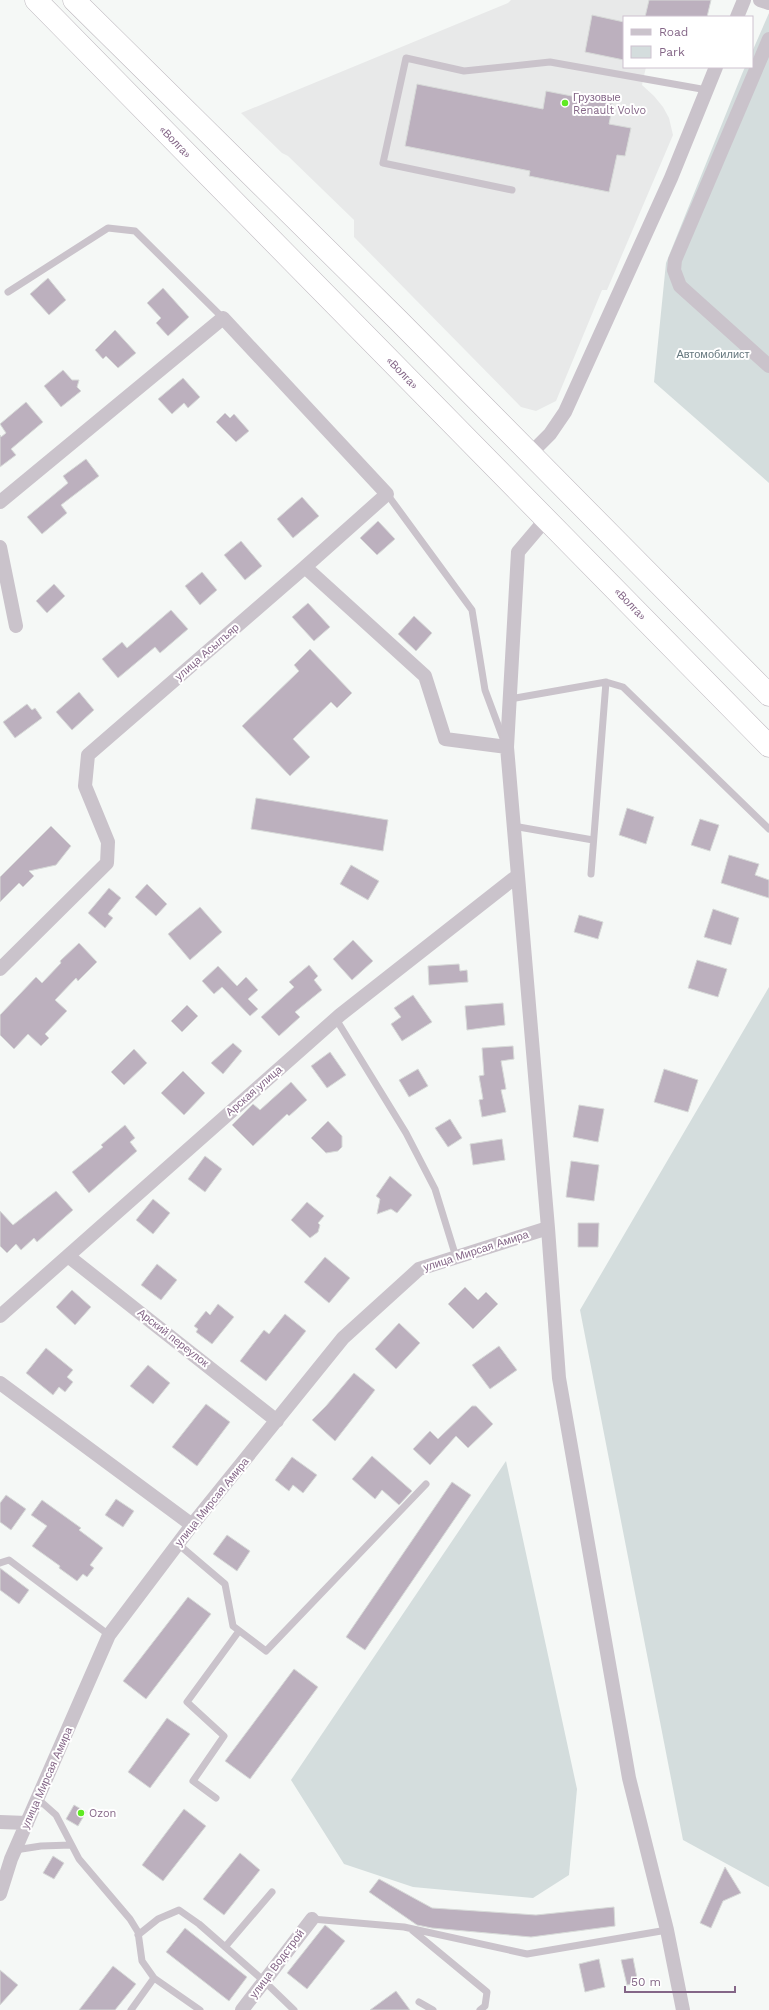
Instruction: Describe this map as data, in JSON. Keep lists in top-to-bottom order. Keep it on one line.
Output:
{"streets":{"highway":["«Волга»"],"street":["улица Асылъяр","Арская улица","улица Мирсая Амира","Арский переулок","улица Водстрой"]},"crossings":[["Арская улица","Арский переулок"],["улица Мирсая Амира","Арский переулок"]],"parks":["Автомобилист"],"places":["Грузовые Renault Volvo","Ozon"],"legend":["Road","Park"],"scale_bar":"50 m"}
